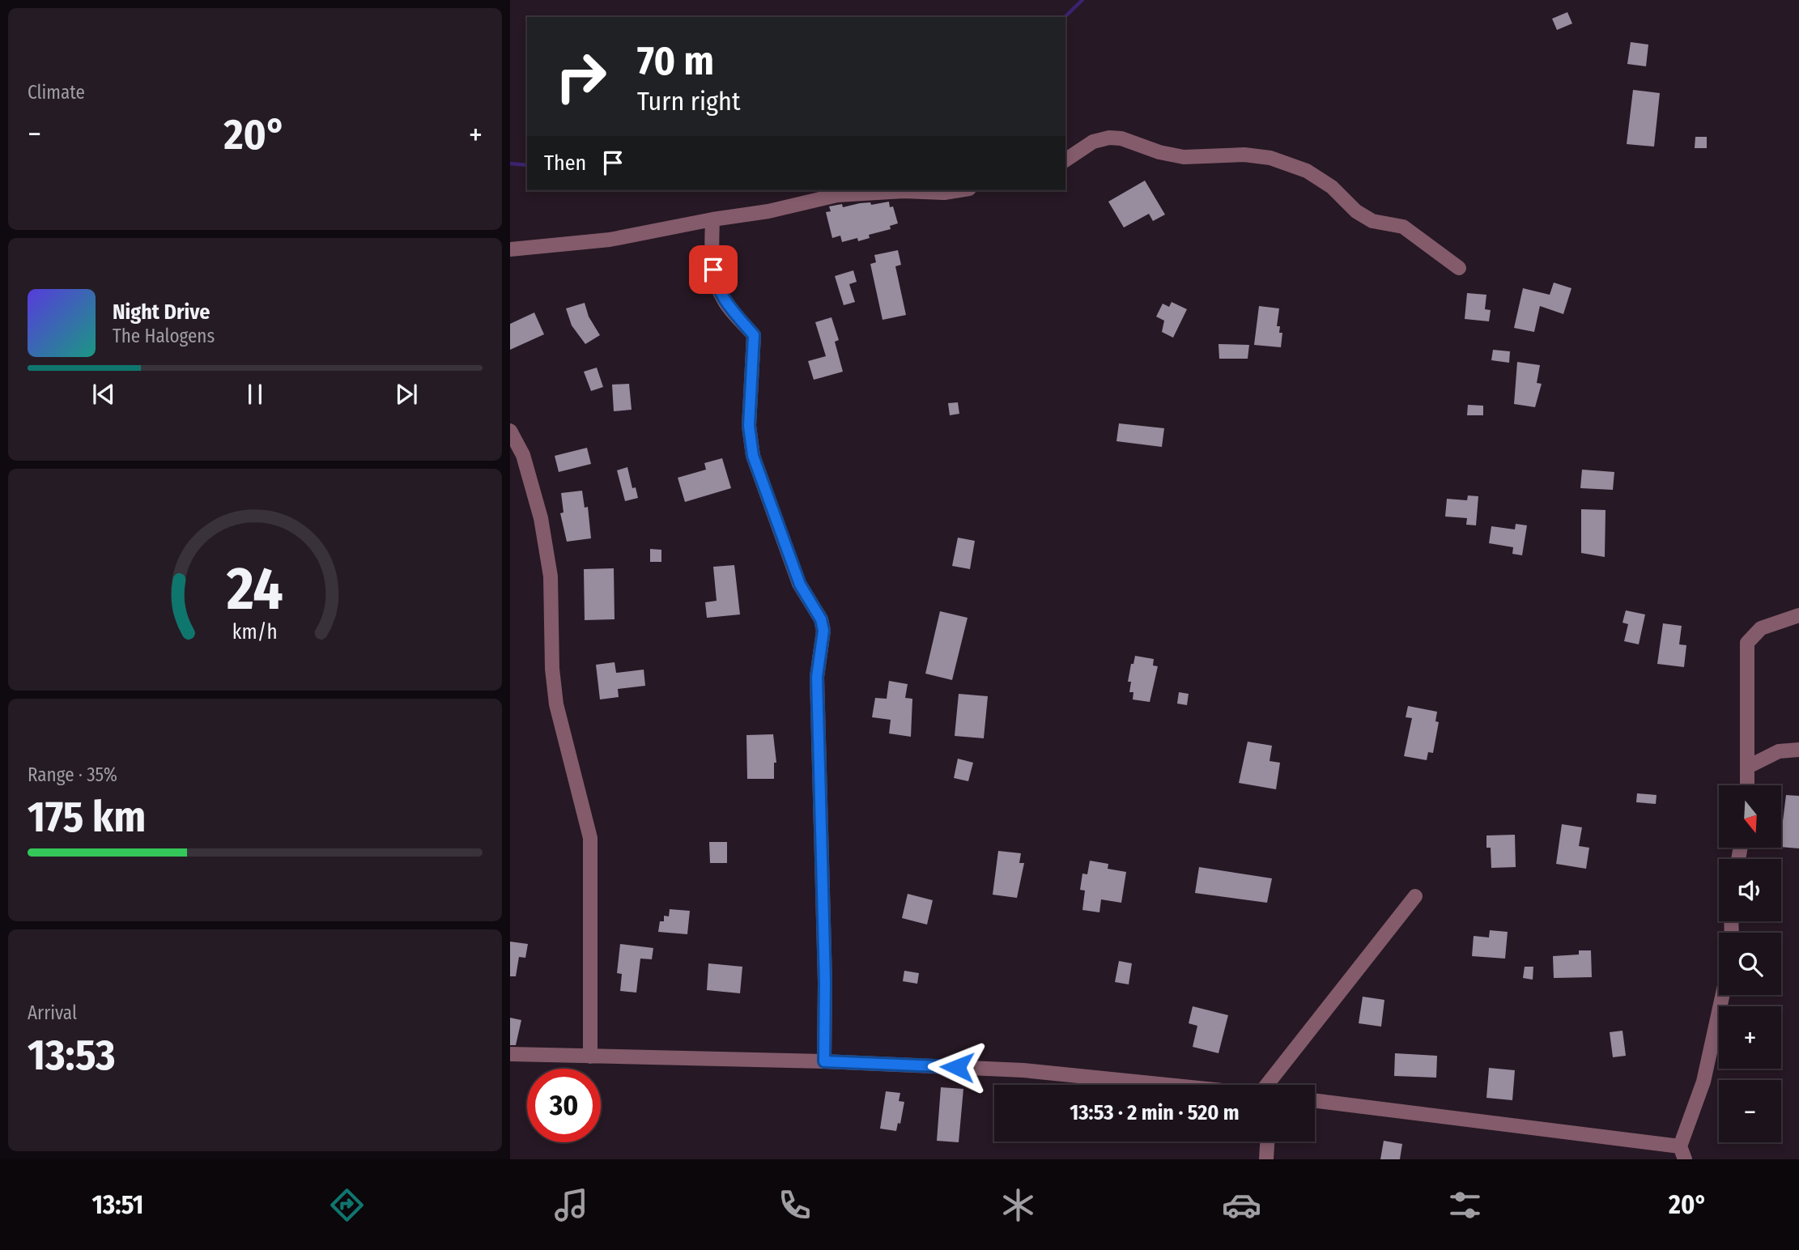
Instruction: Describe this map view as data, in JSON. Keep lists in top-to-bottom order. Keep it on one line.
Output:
{"north":"bottom","page":{"tile":["Climate",["Range · 35%","175 km"],["Arrival","13:53"]],"turn":["70 m","Turn right"],"heat":["−","20°","+"],"then":"Then","song":["Night Drive","The Halogens"],"map_buttons":["+","−"],"limit":"30","trip":"13:53 · 2 min · 520 m","tabs":["13:51","20°"],"gauge":["24","km/h"]}}
